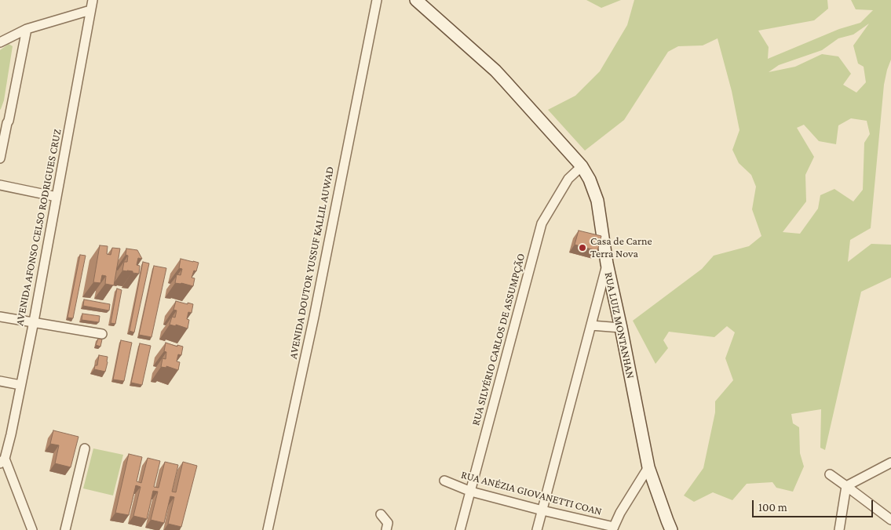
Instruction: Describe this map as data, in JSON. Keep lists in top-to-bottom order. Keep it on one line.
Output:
{"streets":{"street":["AVENIDA AFONSO CELSO RODRIGUES CRUZ","AVENIDA DOUTOR YUSSUF KALLIL AUWAD","RUA LUIZ MONTANHAN","RUA SILVÉRIO CARLOS DE ASSUMPÇÃO","RUA ANÉZIA GIOVANETTI COAN"]},"crossings":[["RUA LUIZ MONTANHAN","RUA SILVÉRIO CARLOS DE ASSUMPÇÃO"],["RUA SILVÉRIO CARLOS DE ASSUMPÇÃO","RUA ANÉZIA GIOVANETTI COAN"]],"places":["Casa de Carne Terra Nova"],"scale_bar":"100 m"}
